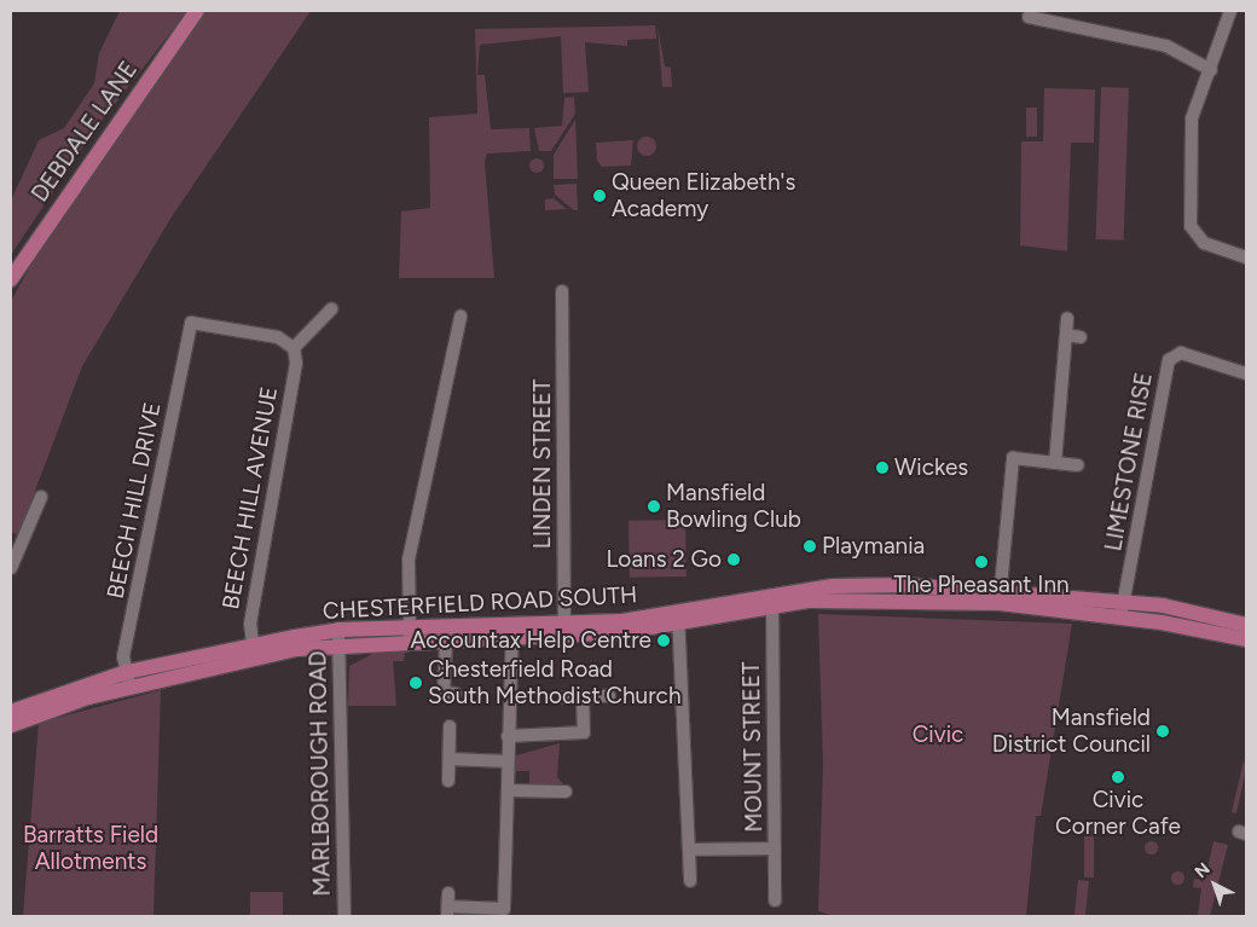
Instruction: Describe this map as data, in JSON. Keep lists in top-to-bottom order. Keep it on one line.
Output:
{"streets":{"main road":["DEBDALE LANE","CHESTERFIELD ROAD SOUTH"],"street":["LIMESTONE RISE","LINDEN STREET","BEECH HILL AVENUE","BEECH HILL DRIVE","MOUNT STREET","MARLBOROUGH ROAD"]},"crossings":[["LIMESTONE RISE","CHESTERFIELD ROAD SOUTH"],["LINDEN STREET","CHESTERFIELD ROAD SOUTH"],["BEECH HILL AVENUE","BEECH HILL DRIVE"],["BEECH HILL AVENUE","CHESTERFIELD ROAD SOUTH"],["BEECH HILL DRIVE","CHESTERFIELD ROAD SOUTH"],["CHESTERFIELD ROAD SOUTH","MOUNT STREET"],["CHESTERFIELD ROAD SOUTH","MARLBOROUGH ROAD"]],"parks":["Civic","Barratts Field Allotments"],"places":["Queen Elizabeth's Academy","Wickes","Mansfield Bowling Club","Playmania","Loans 2 Go","The Pheasant Inn","Accountax Help Centre","Chesterfield Road South Methodist Church","Mansfield District Council","Civic Corner Cafe"],"north":"top left"}
